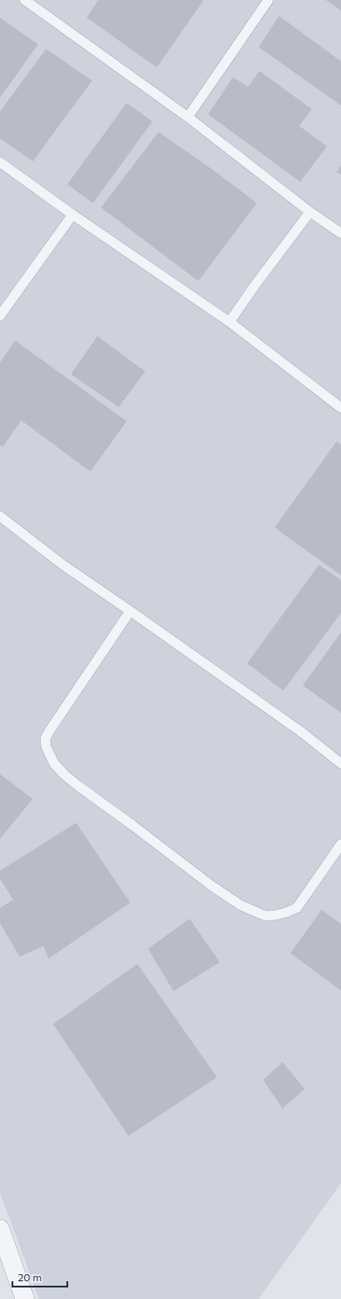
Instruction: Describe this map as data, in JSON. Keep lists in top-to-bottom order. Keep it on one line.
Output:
{"scale_bar":"20 m"}
